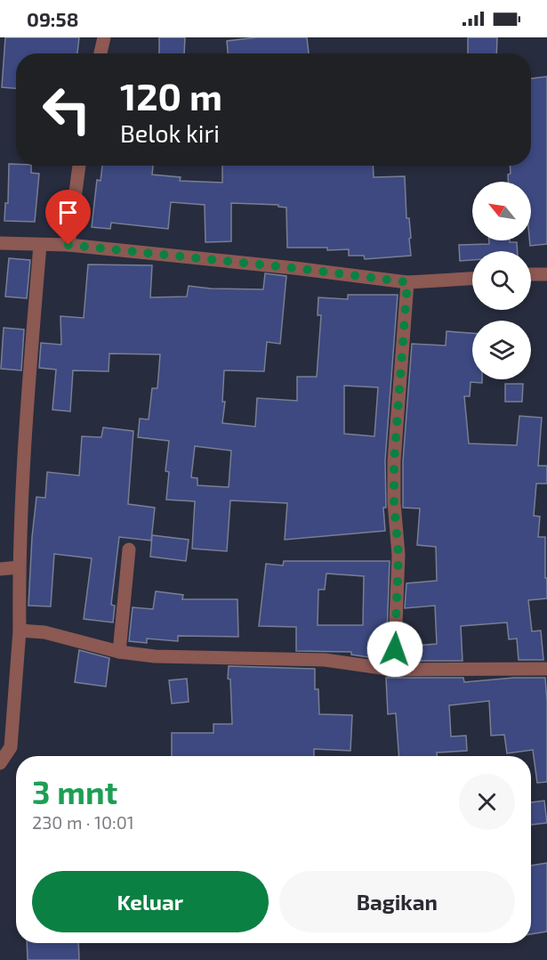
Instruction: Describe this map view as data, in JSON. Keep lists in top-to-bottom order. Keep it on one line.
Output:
{"north":"top left","page":{"status":"09:58","turn":["120 m","Belok kiri"],"heading":["3 mnt","230 m · 10:01"],"buttons":["Keluar","Bagikan"]}}
